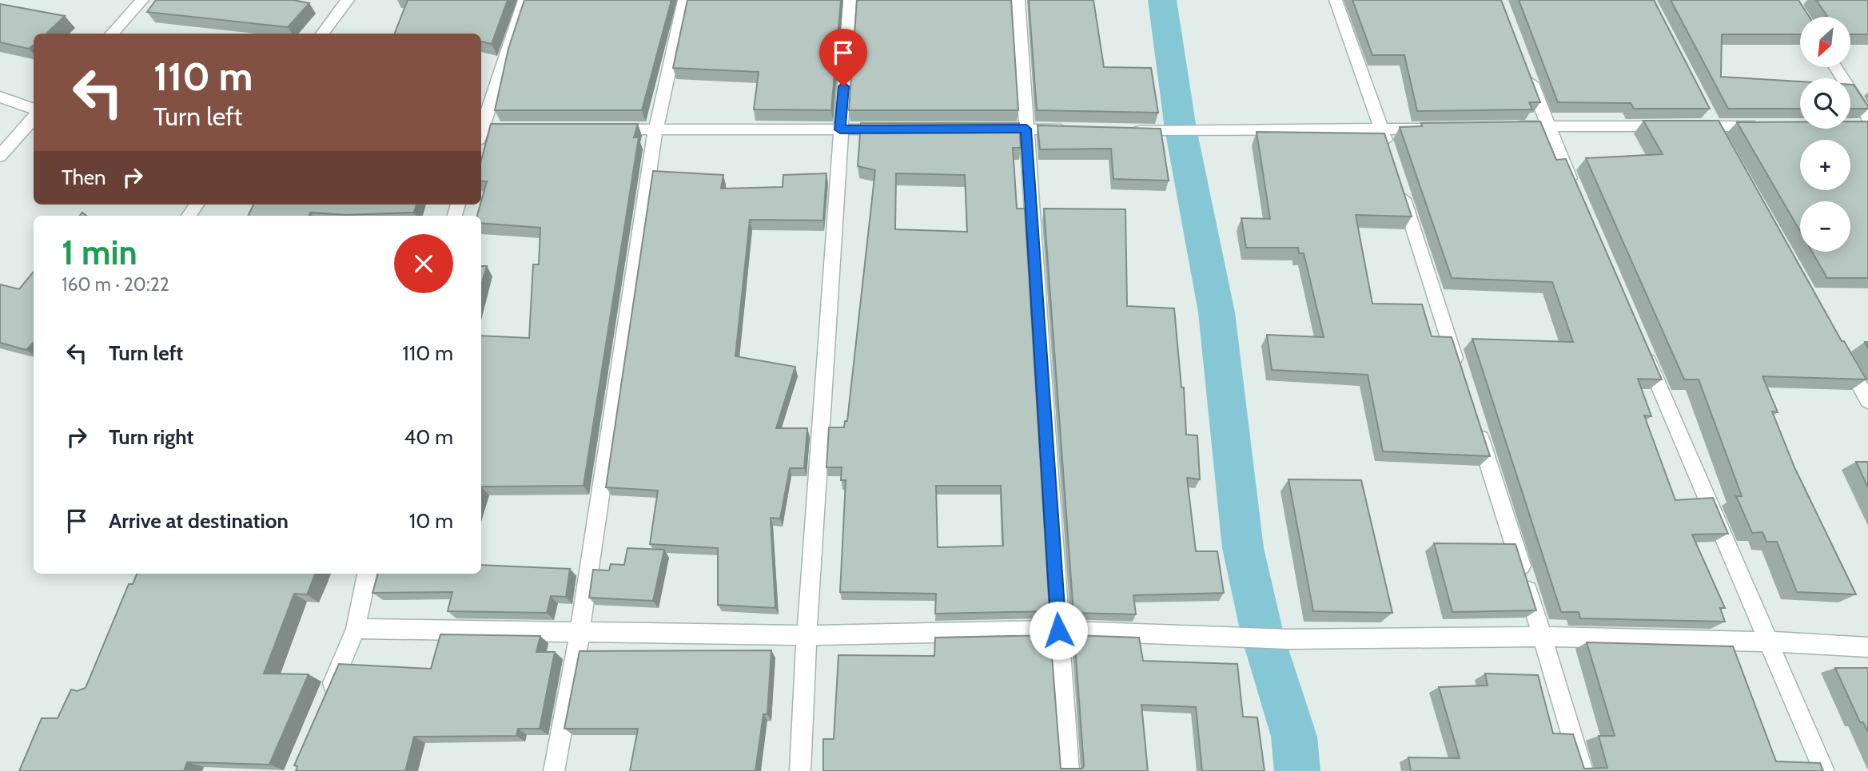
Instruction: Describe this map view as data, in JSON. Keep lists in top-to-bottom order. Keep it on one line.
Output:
{"north":"bottom left","page":{"map_buttons":["+","−"],"turn":["110 m","Turn left"],"then":"Then","heading":["1 min","160 m · 20:22"],"list":[{"name":"Turn left","value":"110 m"},{"name":"Turn right","value":"40 m"},{"name":"Arrive at destination","value":"10 m"}]}}
